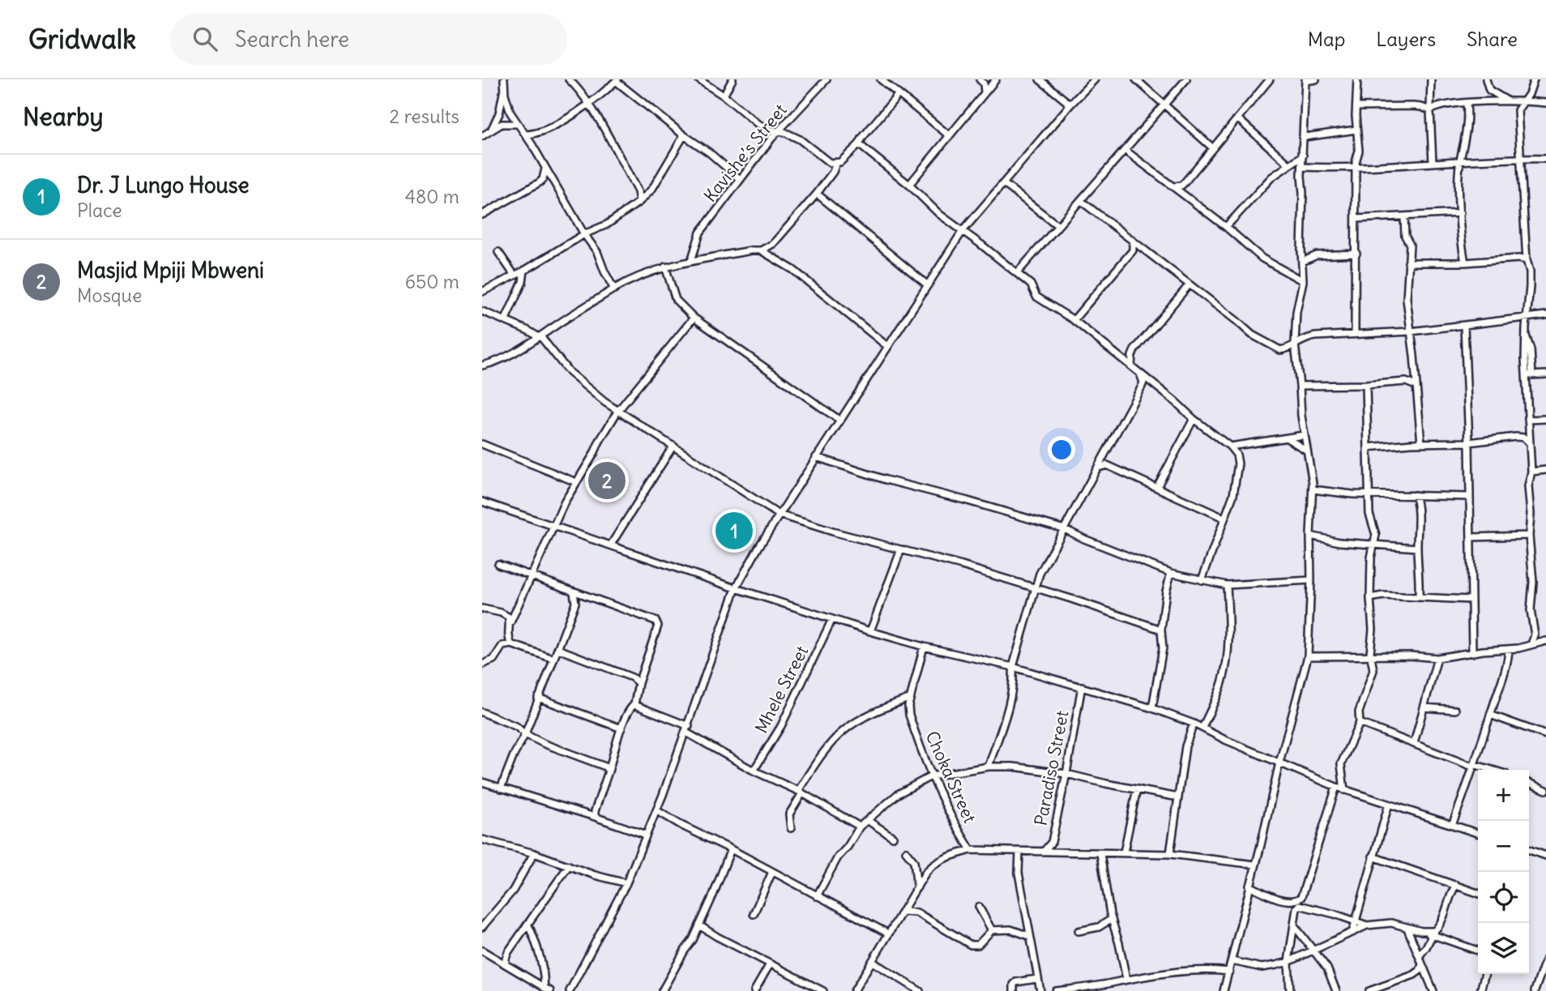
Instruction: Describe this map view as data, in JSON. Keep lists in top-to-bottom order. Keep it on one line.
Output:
{"streets":{"street":["Kavishe’s Street","Mhele Street","Paradiso Street","Choka Street"]},"page":{"header":"Gridwalk","search":"Search here","nav":["Map","Layers","Share"],"heading":["Nearby","2 results"],"list":[{"mark":"1","name":"Dr. J Lungo House","note":"Place","value":"480 m"},{"mark":"2","name":"Masjid Mpiji Mbweni","note":"Mosque","value":"650 m"}],"pins":["2","1"],"map_buttons":["+","−"]}}
